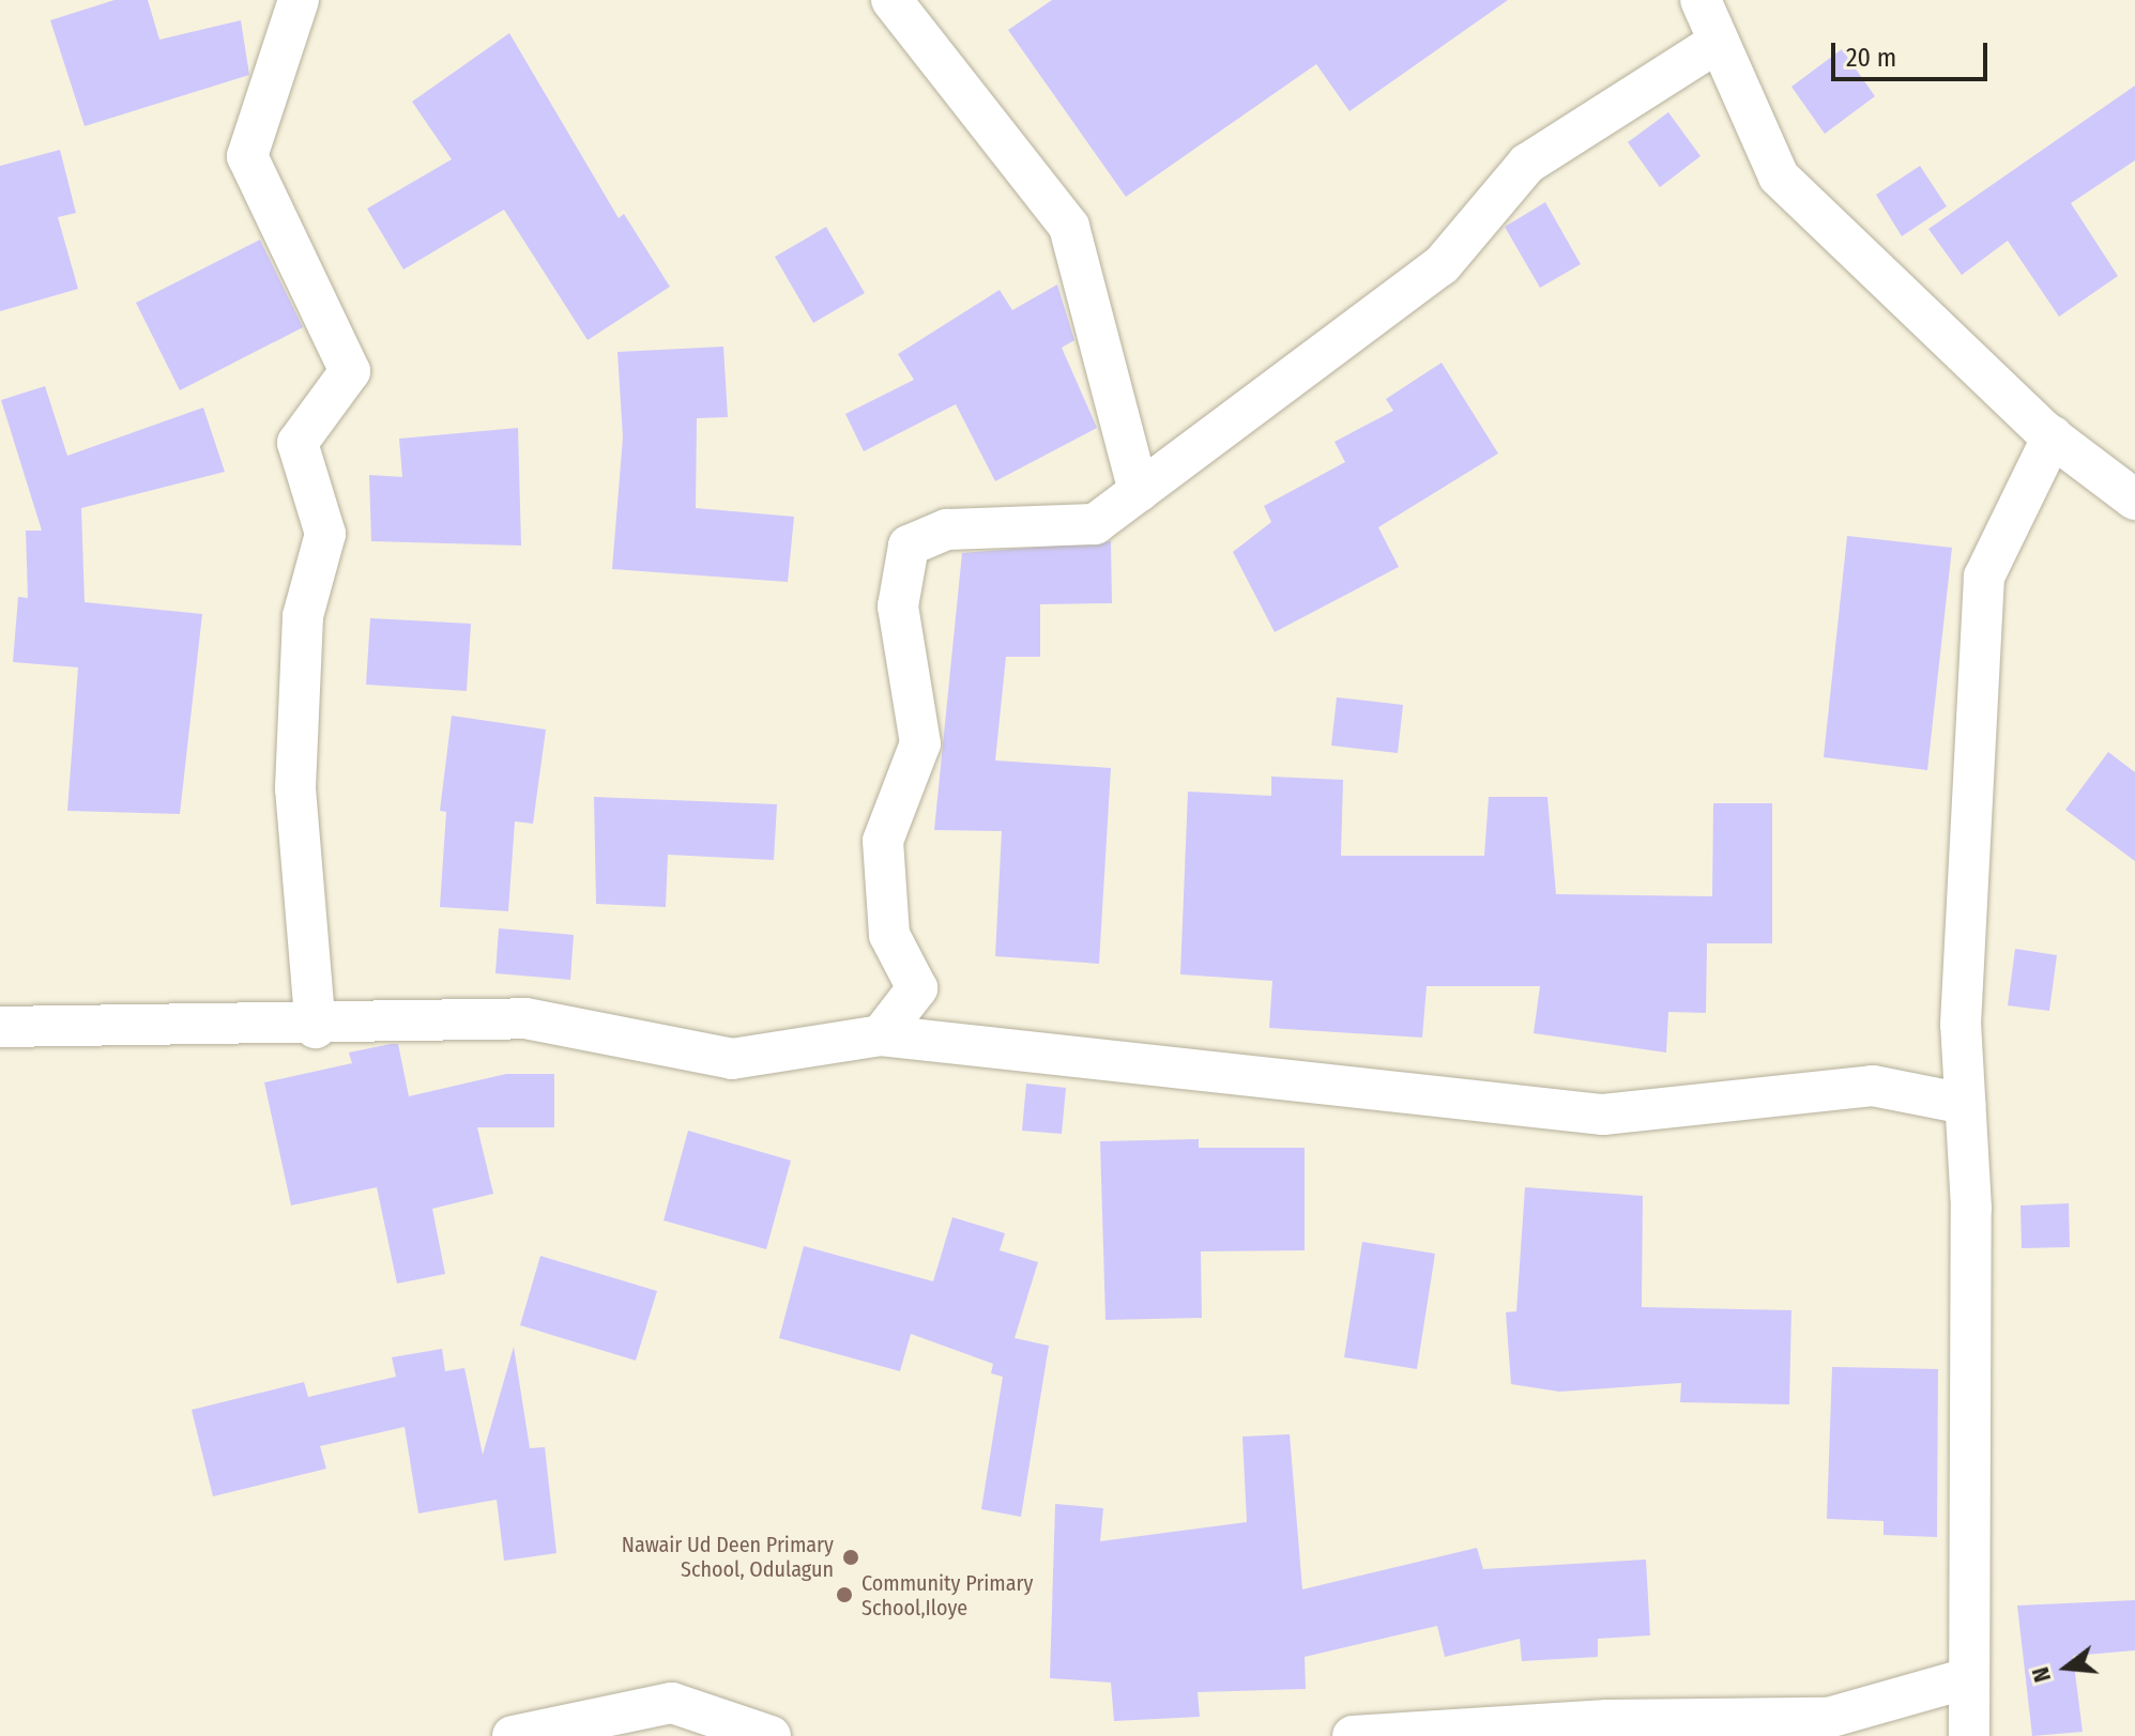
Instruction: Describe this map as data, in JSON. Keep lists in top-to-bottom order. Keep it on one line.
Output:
{"places":["Nawair Ud Deen Primary School, Odulagun","Community Primary School,Iloye"],"scale_bar":"20 m","north":"left"}
